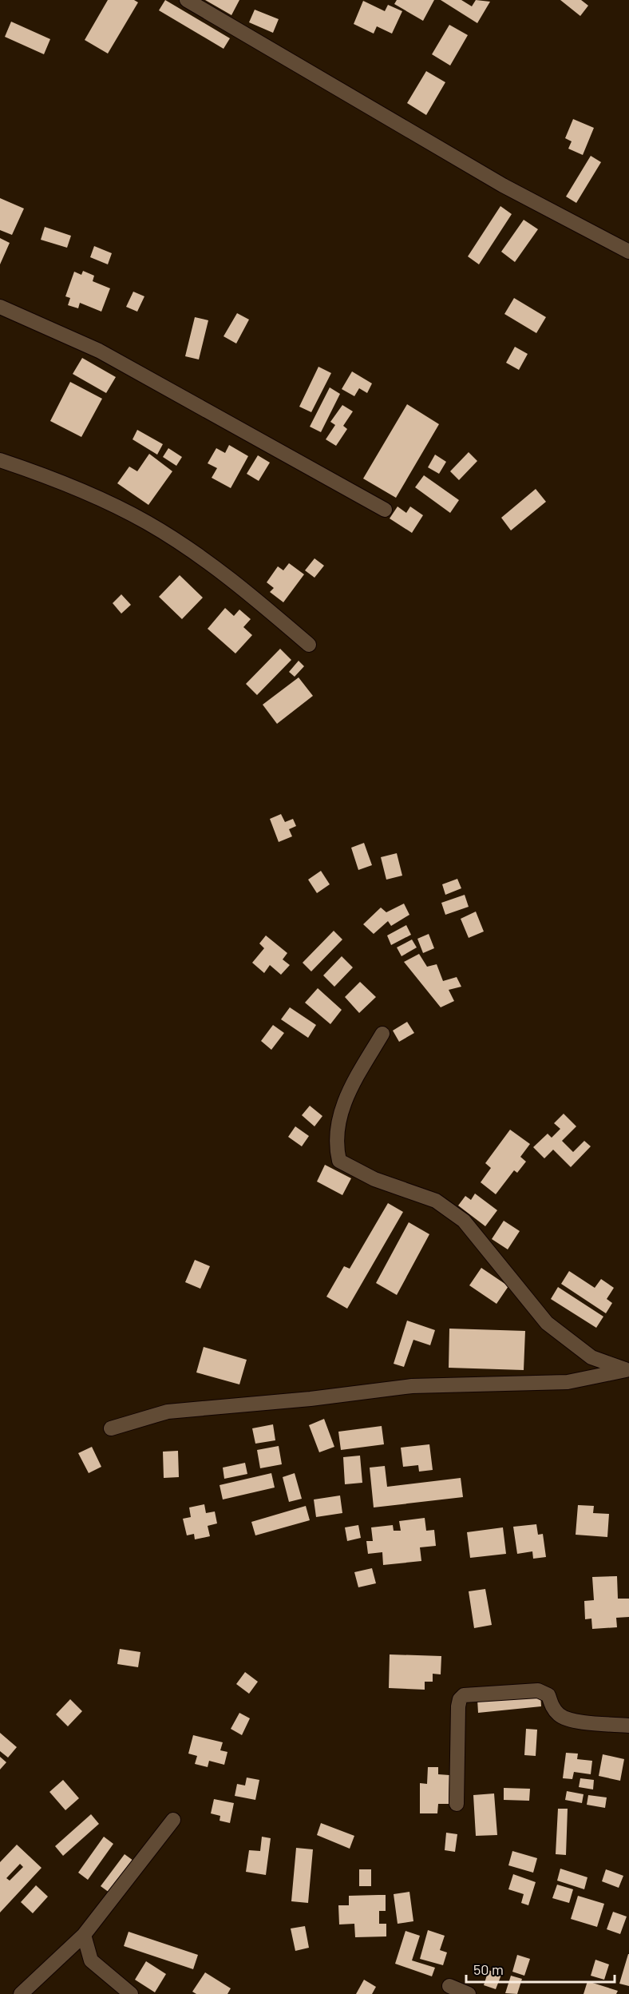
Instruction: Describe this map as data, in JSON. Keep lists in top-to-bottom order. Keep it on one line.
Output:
{"scale_bar":"50 m"}
